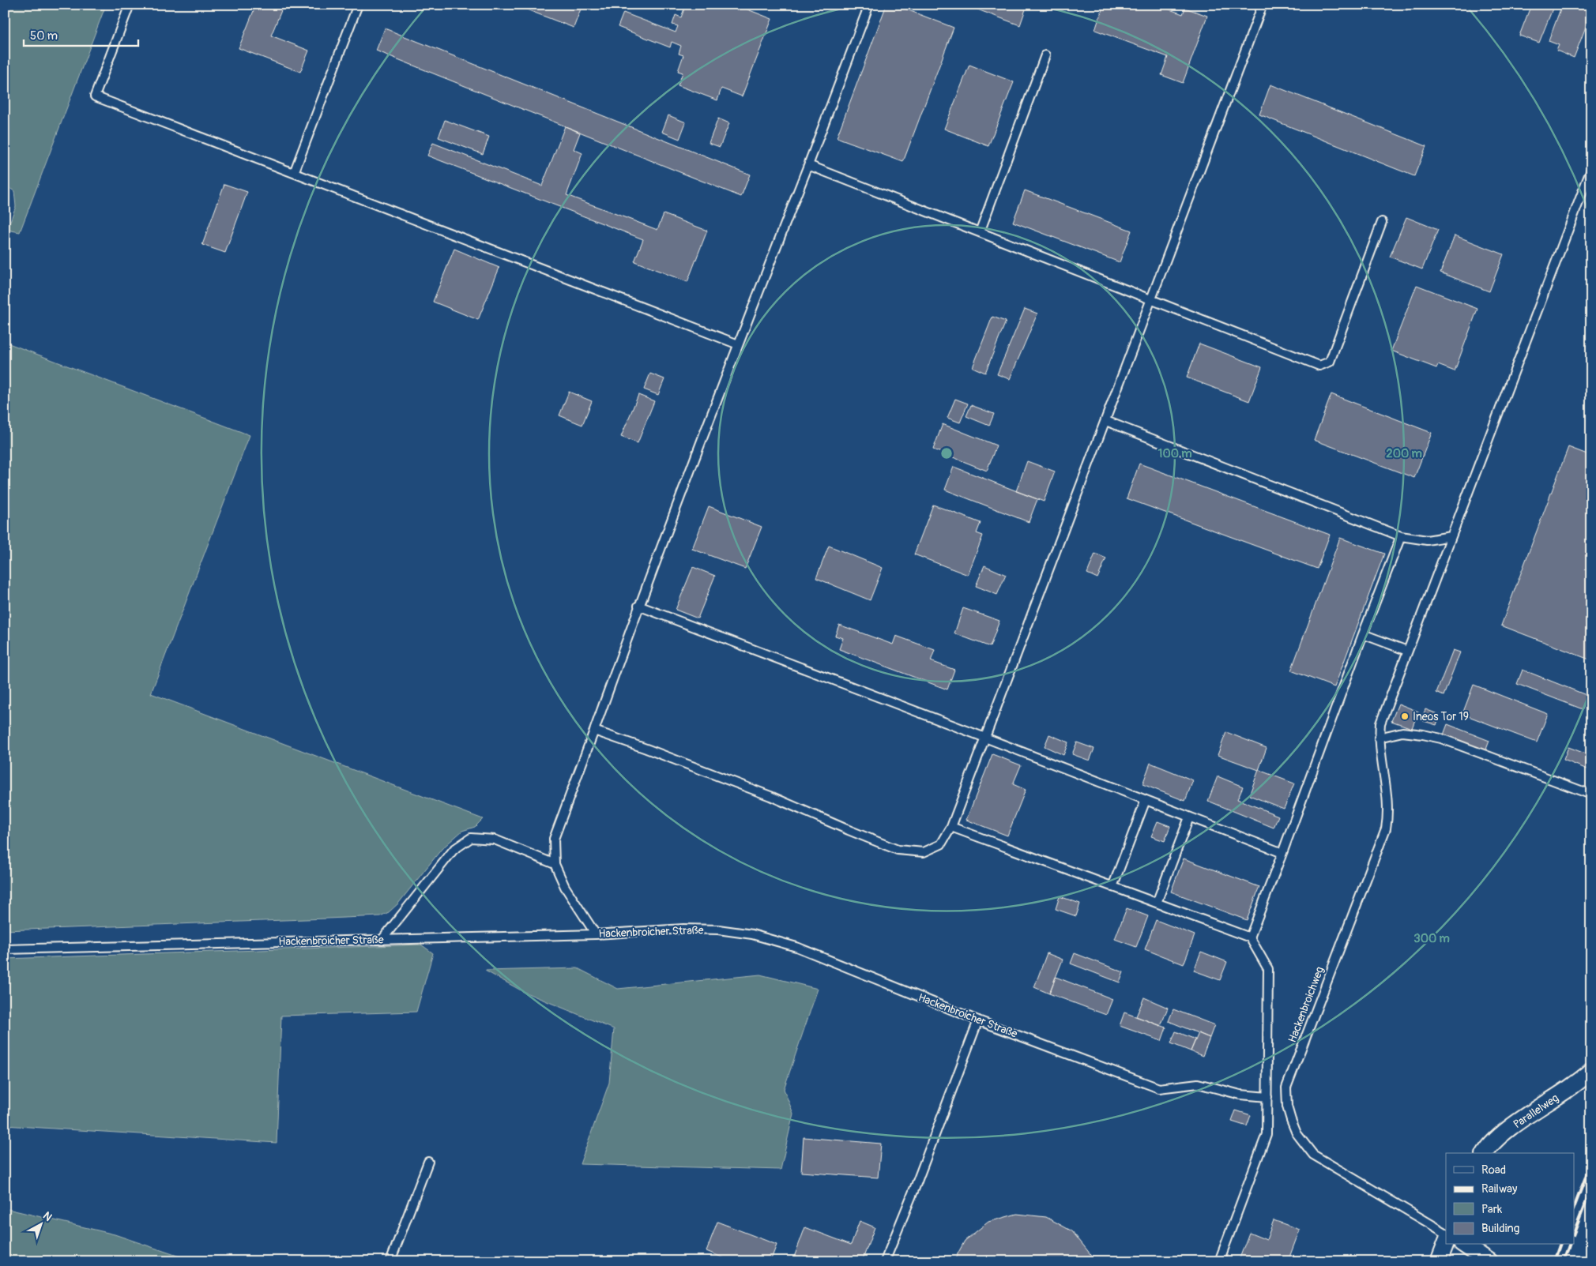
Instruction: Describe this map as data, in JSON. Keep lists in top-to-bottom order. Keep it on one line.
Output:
{"streets":{"street":["Parallelweg"],"lane":["Hackenbroicher Straße","Hackenbroichweg"]},"places":["Ineos Tor 19"],"legend":["Road","Railway","Park","Building"],"scale_bar":"50 m","north":"top right","rings":["100 m","200 m","300 m"]}
